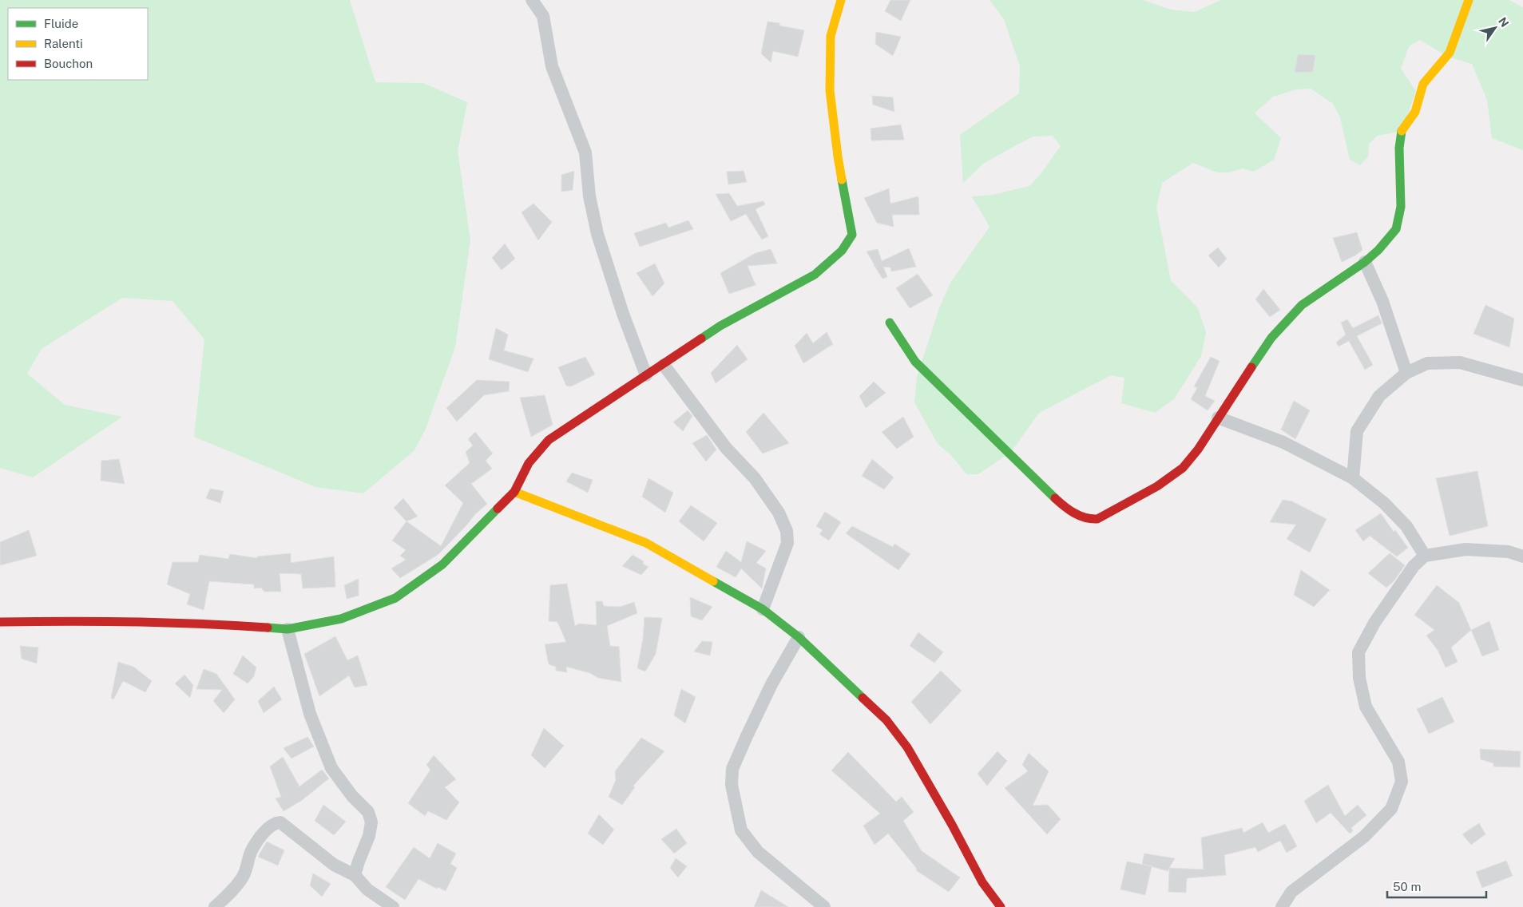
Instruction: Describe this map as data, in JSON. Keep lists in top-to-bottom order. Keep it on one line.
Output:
{"legend":["Fluide","Ralenti","Bouchon"],"scale_bar":"50 m","north":"top right"}
